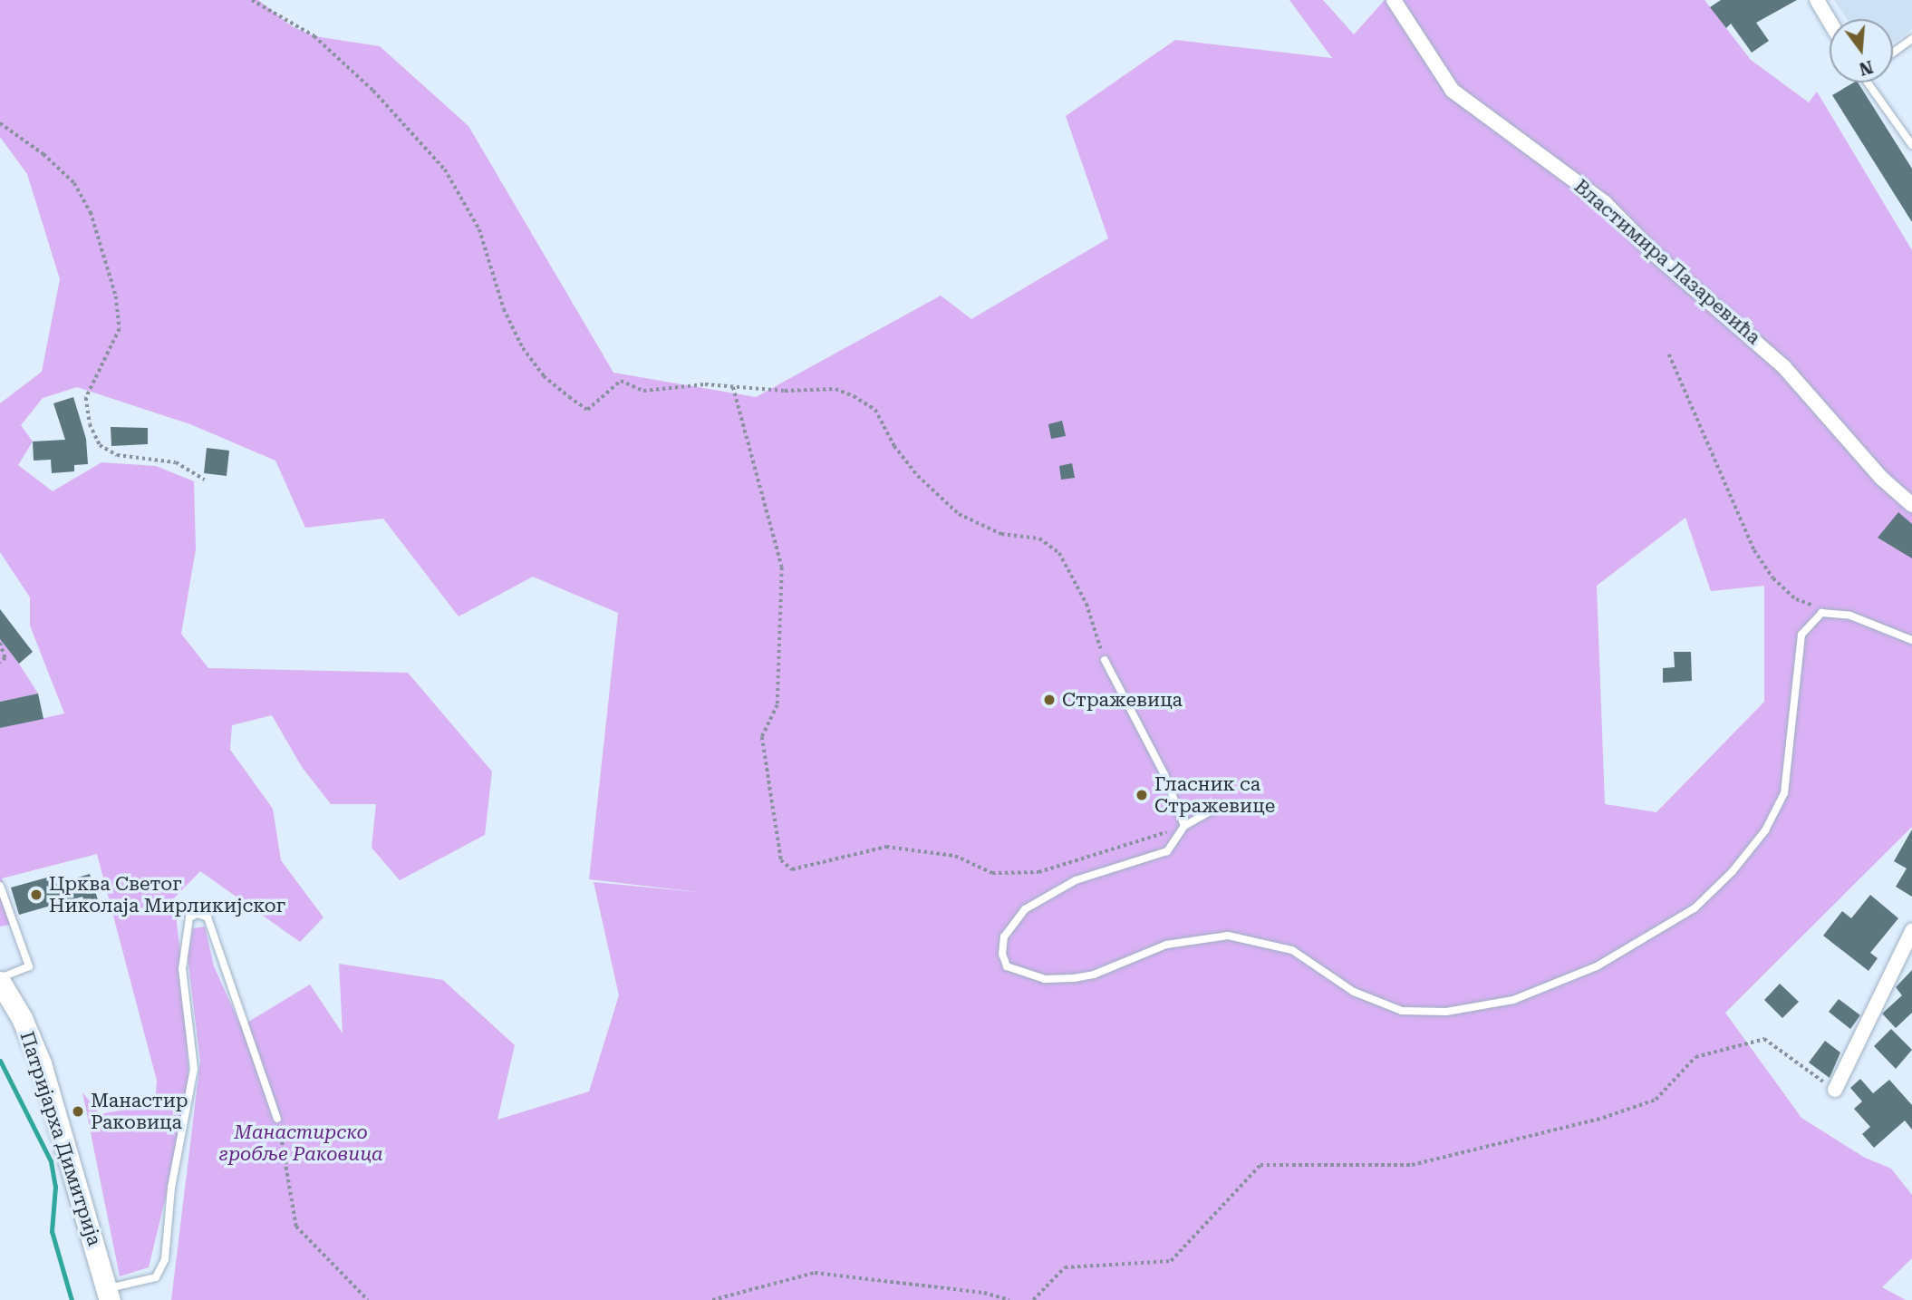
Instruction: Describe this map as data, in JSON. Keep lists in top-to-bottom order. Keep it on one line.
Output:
{"streets":{"main road":["Патријарха Димитрија"],"street":["Властимира Лазаревића"]},"parks":["Манастирско гробље Раковица"],"places":["Стражевица","Гласник са Стражевице","Црква Светог Николаја Мирликијског","Манастир Раковица"],"north":"bottom"}
